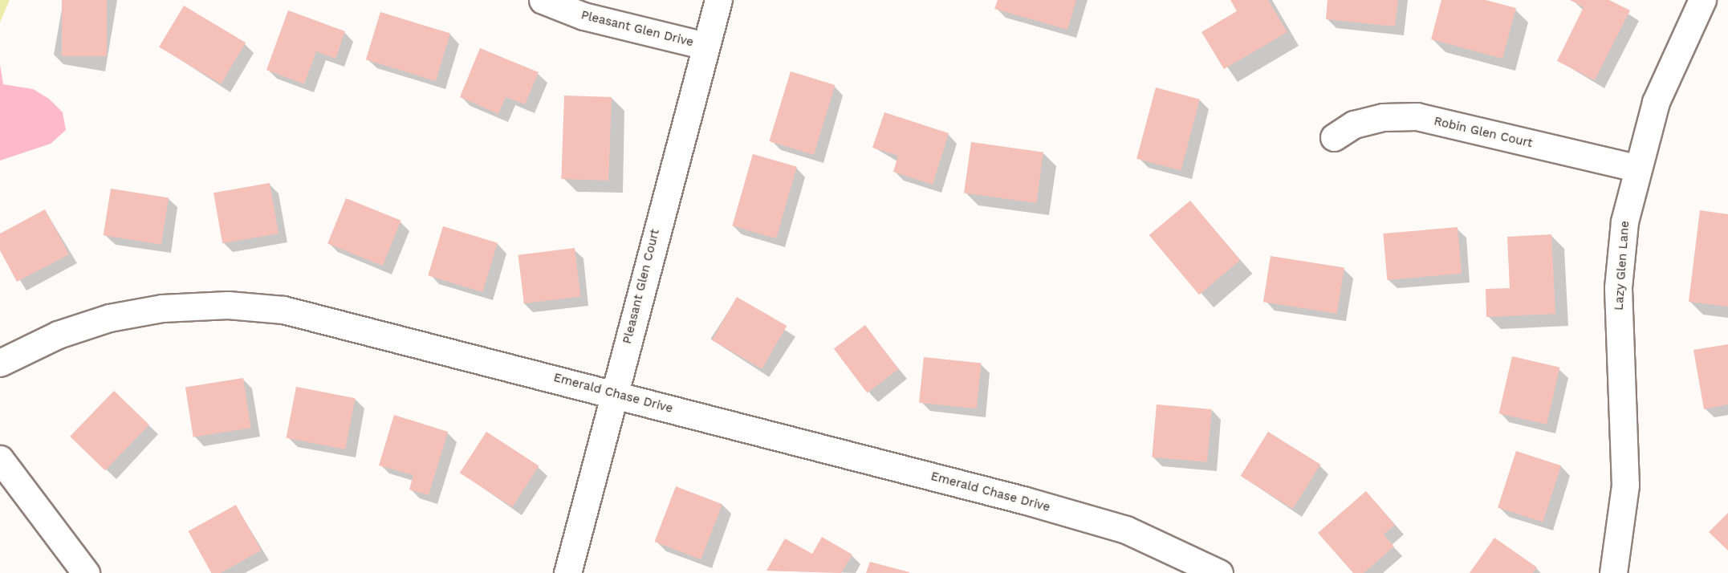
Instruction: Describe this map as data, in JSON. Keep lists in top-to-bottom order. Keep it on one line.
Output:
{"streets":{"street":["Pleasant Glen Drive","Robin Glen Court","Lazy Glen Lane","Pleasant Glen Court","Emerald Chase Drive"]},"crossings":[["Pleasant Glen Drive","Pleasant Glen Court"],["Robin Glen Court","Lazy Glen Lane"],["Pleasant Glen Court","Emerald Chase Drive"]]}
